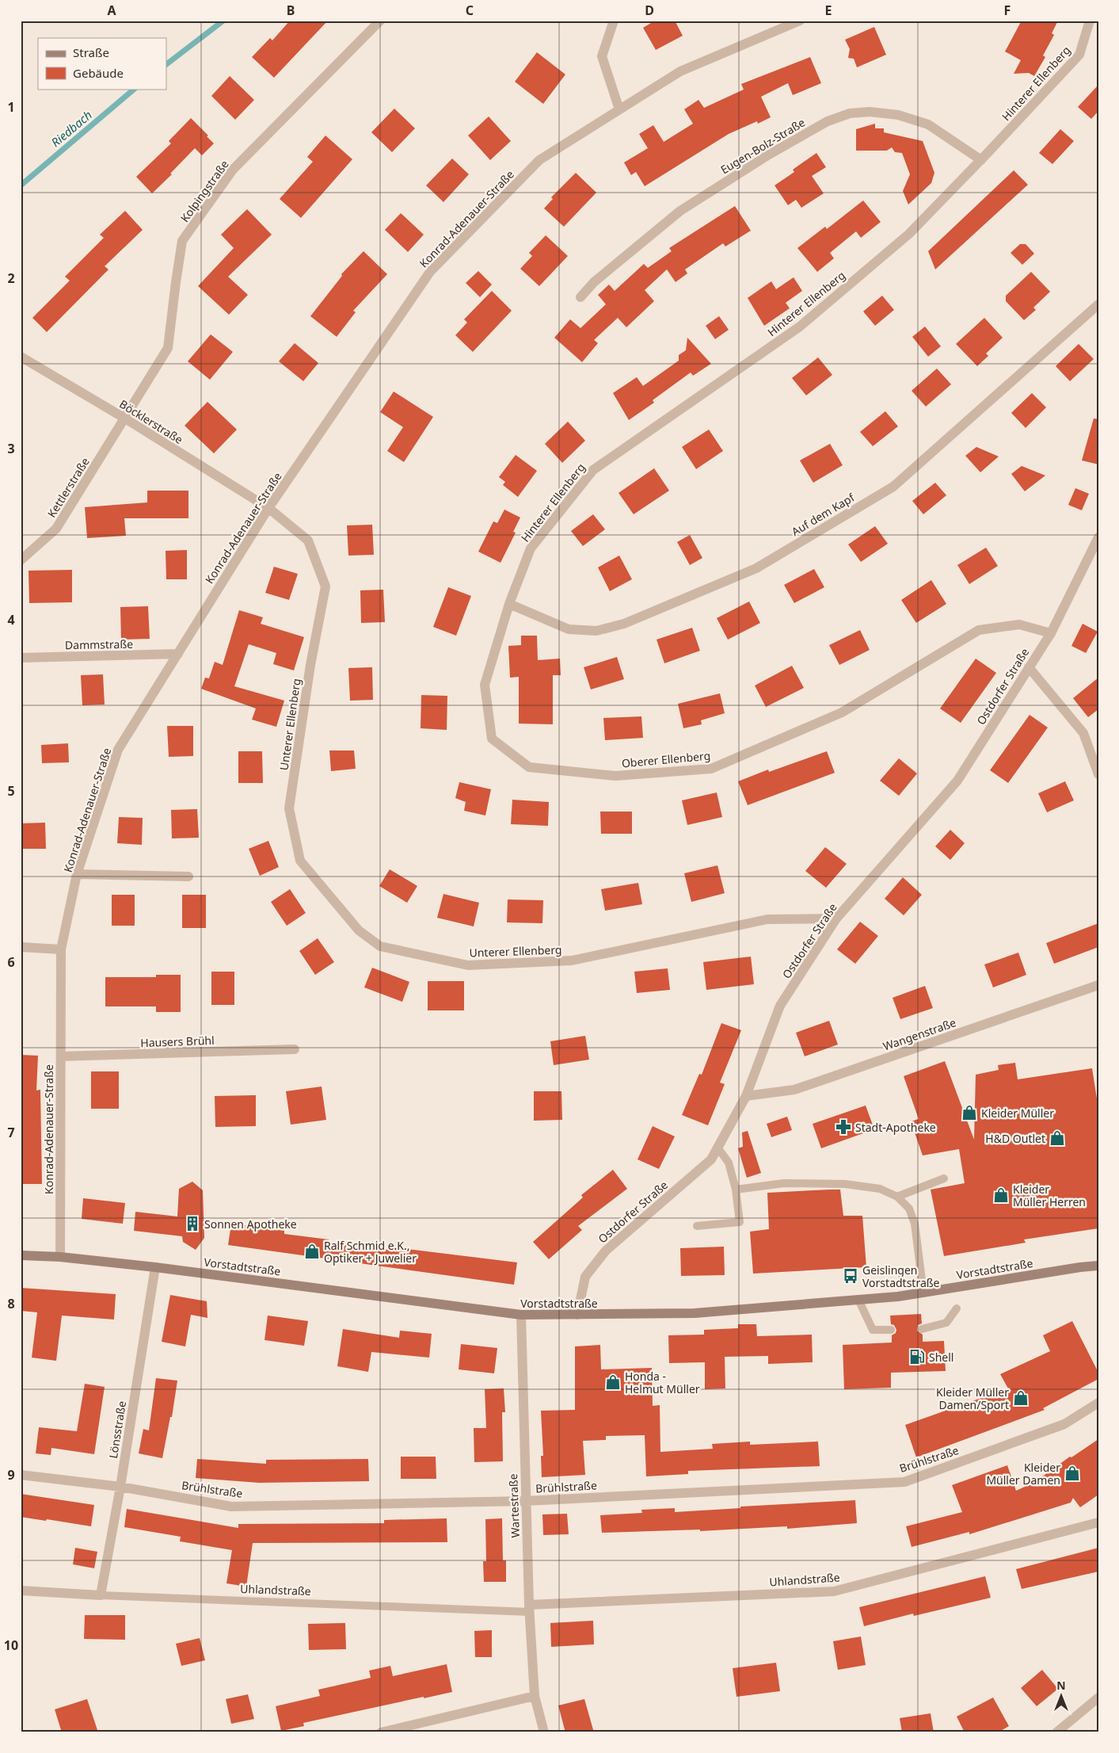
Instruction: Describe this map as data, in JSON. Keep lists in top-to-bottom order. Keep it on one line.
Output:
{"streets":{"main road":["Vorstadtstraße"],"street":["Hinterer Ellenberg","Eugen-Bolz-Straße","Kolpingstraße","Konrad-Adenauer-Straße","Böcklerstraße","Kettlerstraße","Auf dem Kapf","Dammstraße","Ostdorfer Straße","Unterer Ellenberg","Oberer Ellenberg","Wangenstraße","Hausers Brühl","Lönsstraße","Brühlstraße","Wartestraße","Uhlandstraße"]},"crossings":[["Hinterer Ellenberg","Eugen-Bolz-Straße"],["Hinterer Ellenberg","Auf dem Kapf"],["Hinterer Ellenberg","Oberer Ellenberg"],["Kolpingstraße","Böcklerstraße"],["Kolpingstraße","Kettlerstraße"],["Konrad-Adenauer-Straße","Böcklerstraße"],["Konrad-Adenauer-Straße","Dammstraße"],["Konrad-Adenauer-Straße","Unterer Ellenberg"],["Konrad-Adenauer-Straße","Hausers Brühl"],["Konrad-Adenauer-Straße","Vorstadtstraße"],["Böcklerstraße","Kettlerstraße"],["Böcklerstraße","Unterer Ellenberg"],["Auf dem Kapf","Oberer Ellenberg"],["Ostdorfer Straße","Unterer Ellenberg"],["Ostdorfer Straße","Oberer Ellenberg"],["Ostdorfer Straße","Wangenstraße"],["Ostdorfer Straße","Vorstadtstraße"],["Vorstadtstraße","Lönsstraße"],["Vorstadtstraße","Wartestraße"],["Lönsstraße","Brühlstraße"],["Lönsstraße","Uhlandstraße"],["Brühlstraße","Wartestraße"],["Wartestraße","Uhlandstraße"]],"water":["Riedbach"],"places":{"shop":["Kleider Müller","H&D Outlet","Kleider Müller Herren","Ralf Schmid e.K., Optiker + Juwelier","Honda - Helmut Müller","Kleider Müller Damen/Sport","Kleider Müller Damen"],"pharmacy":["Stadt-Apotheke"],"building":["Sonnen Apotheke"],"bus stop":["Geislingen Vorstadtstraße"],"fuel station":["Shell"]},"legend":["Straße","Gebäude"],"north":"top","grid":{"columns":["A","B","C","D","E","F"],"rows":["1","2","3","4","5","6","7","8","9","10"]}}
